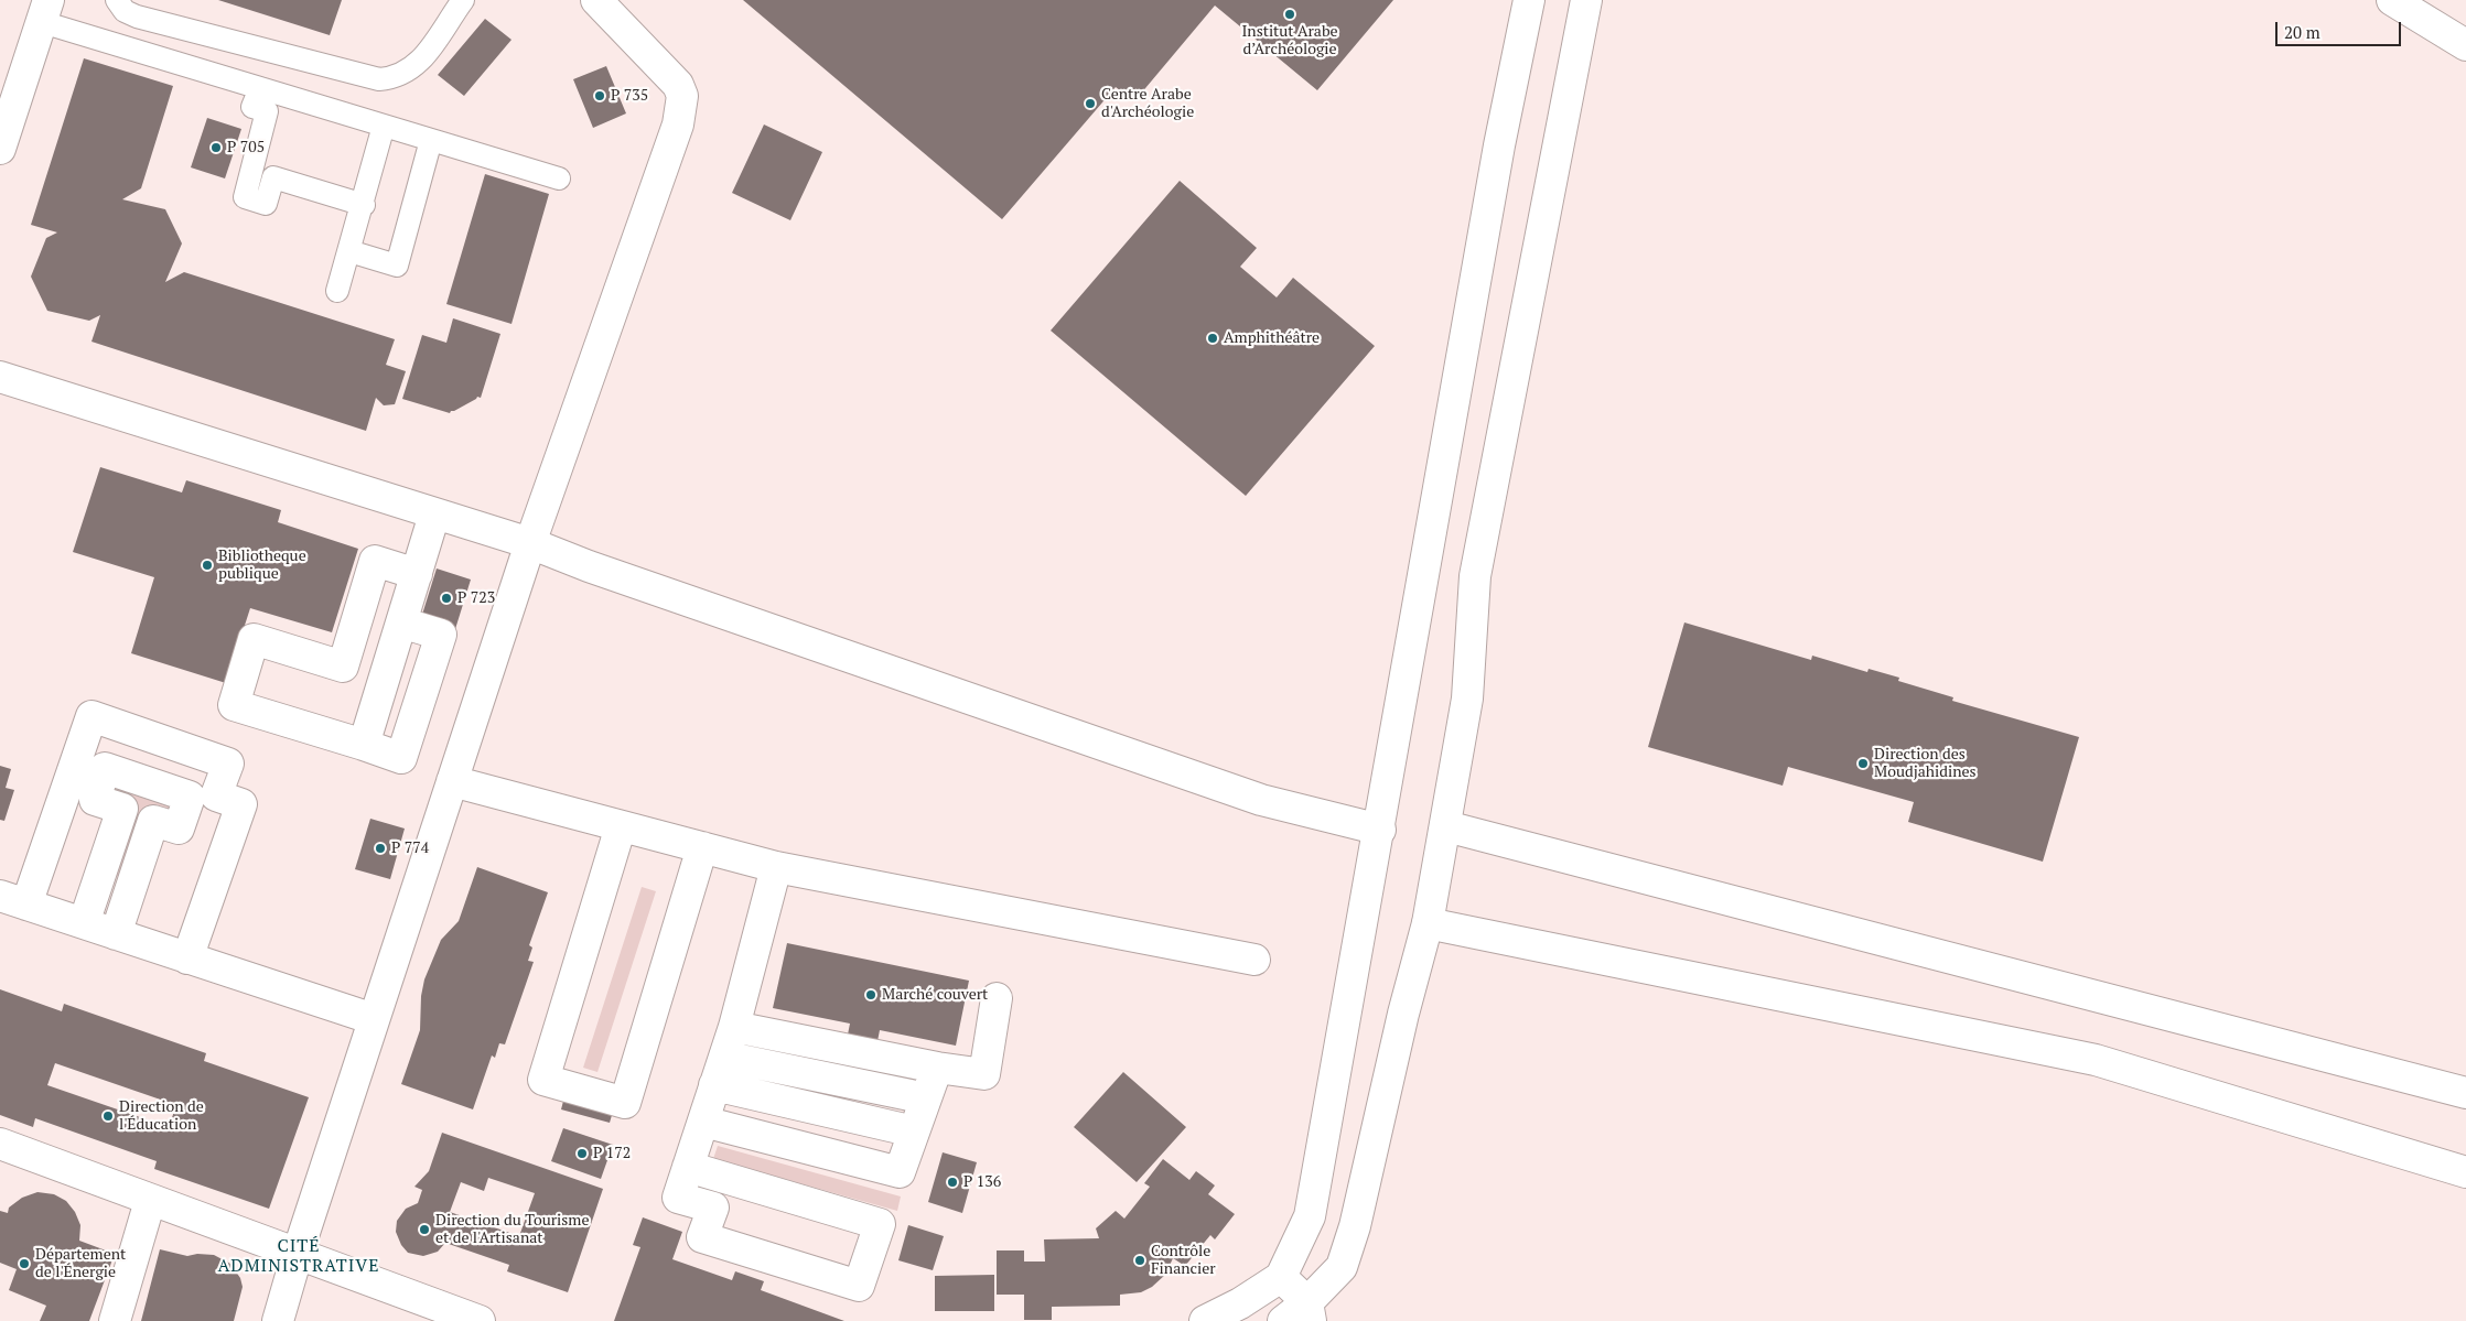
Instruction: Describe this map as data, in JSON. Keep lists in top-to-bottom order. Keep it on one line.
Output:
{"districts":["CITÉ ADMINISTRATIVE"],"places":["Institut Arabe d’Archéologie","P 735","Centre Arabe d'Archéologie","P 705","Amphithéâtre","Bibliotheque publique","P 723","Direction des Moudjahidines","P 774","Marché couvert","Direction de l'Éducation","P 172","P 136","Direction du Tourisme et de l'Artisanat","Contrôle Financier","Département de l'Énergie"],"scale_bar":"20 m"}
